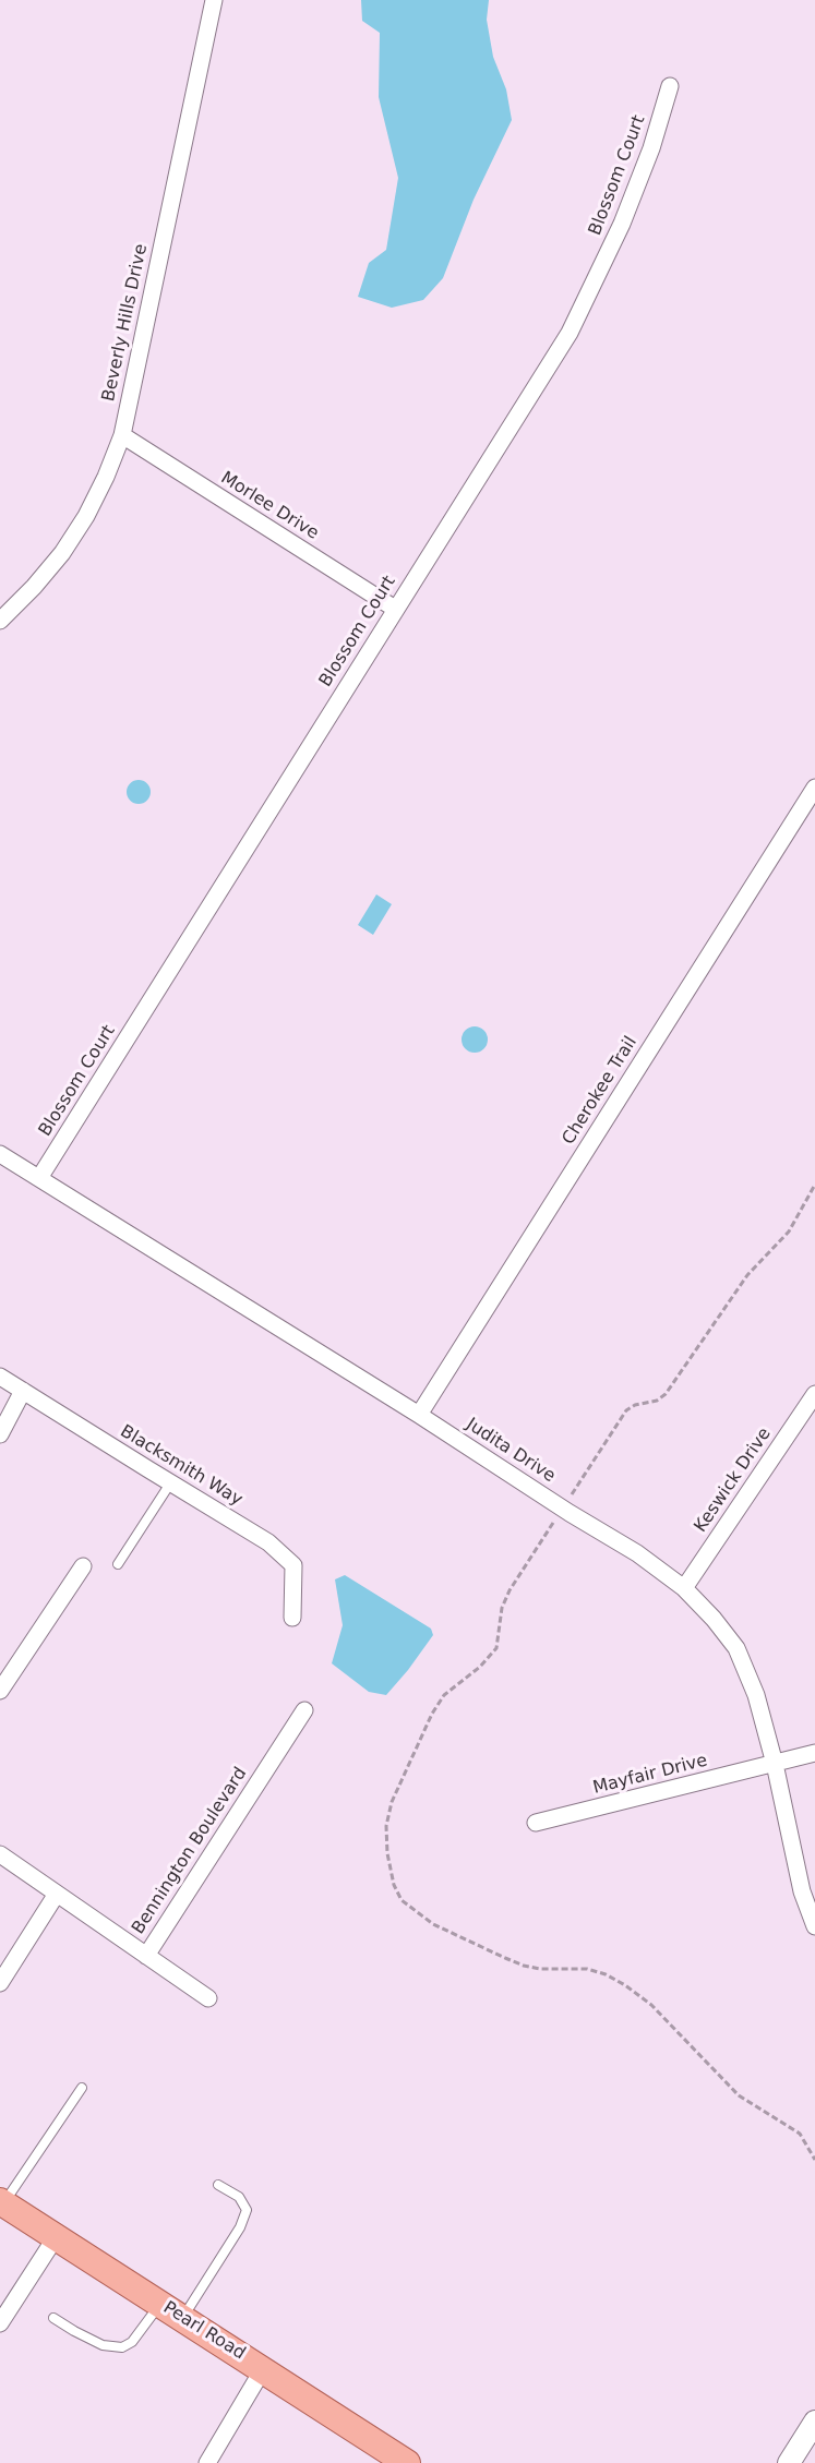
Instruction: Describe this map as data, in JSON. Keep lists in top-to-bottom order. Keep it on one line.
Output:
{"streets":{"main road":["Pearl Road"],"street":["Blossom Court","Beverly Hills Drive","Morlee Drive","Cherokee Trail","Judita Drive","Blacksmith Way","Keswick Drive","Mayfair Drive","Bennington Boulevard"]},"crossings":[["Blossom Court","Morlee Drive"],["Blossom Court","Judita Drive"],["Beverly Hills Drive","Morlee Drive"],["Cherokee Trail","Judita Drive"],["Judita Drive","Keswick Drive"],["Judita Drive","Mayfair Drive"]]}
